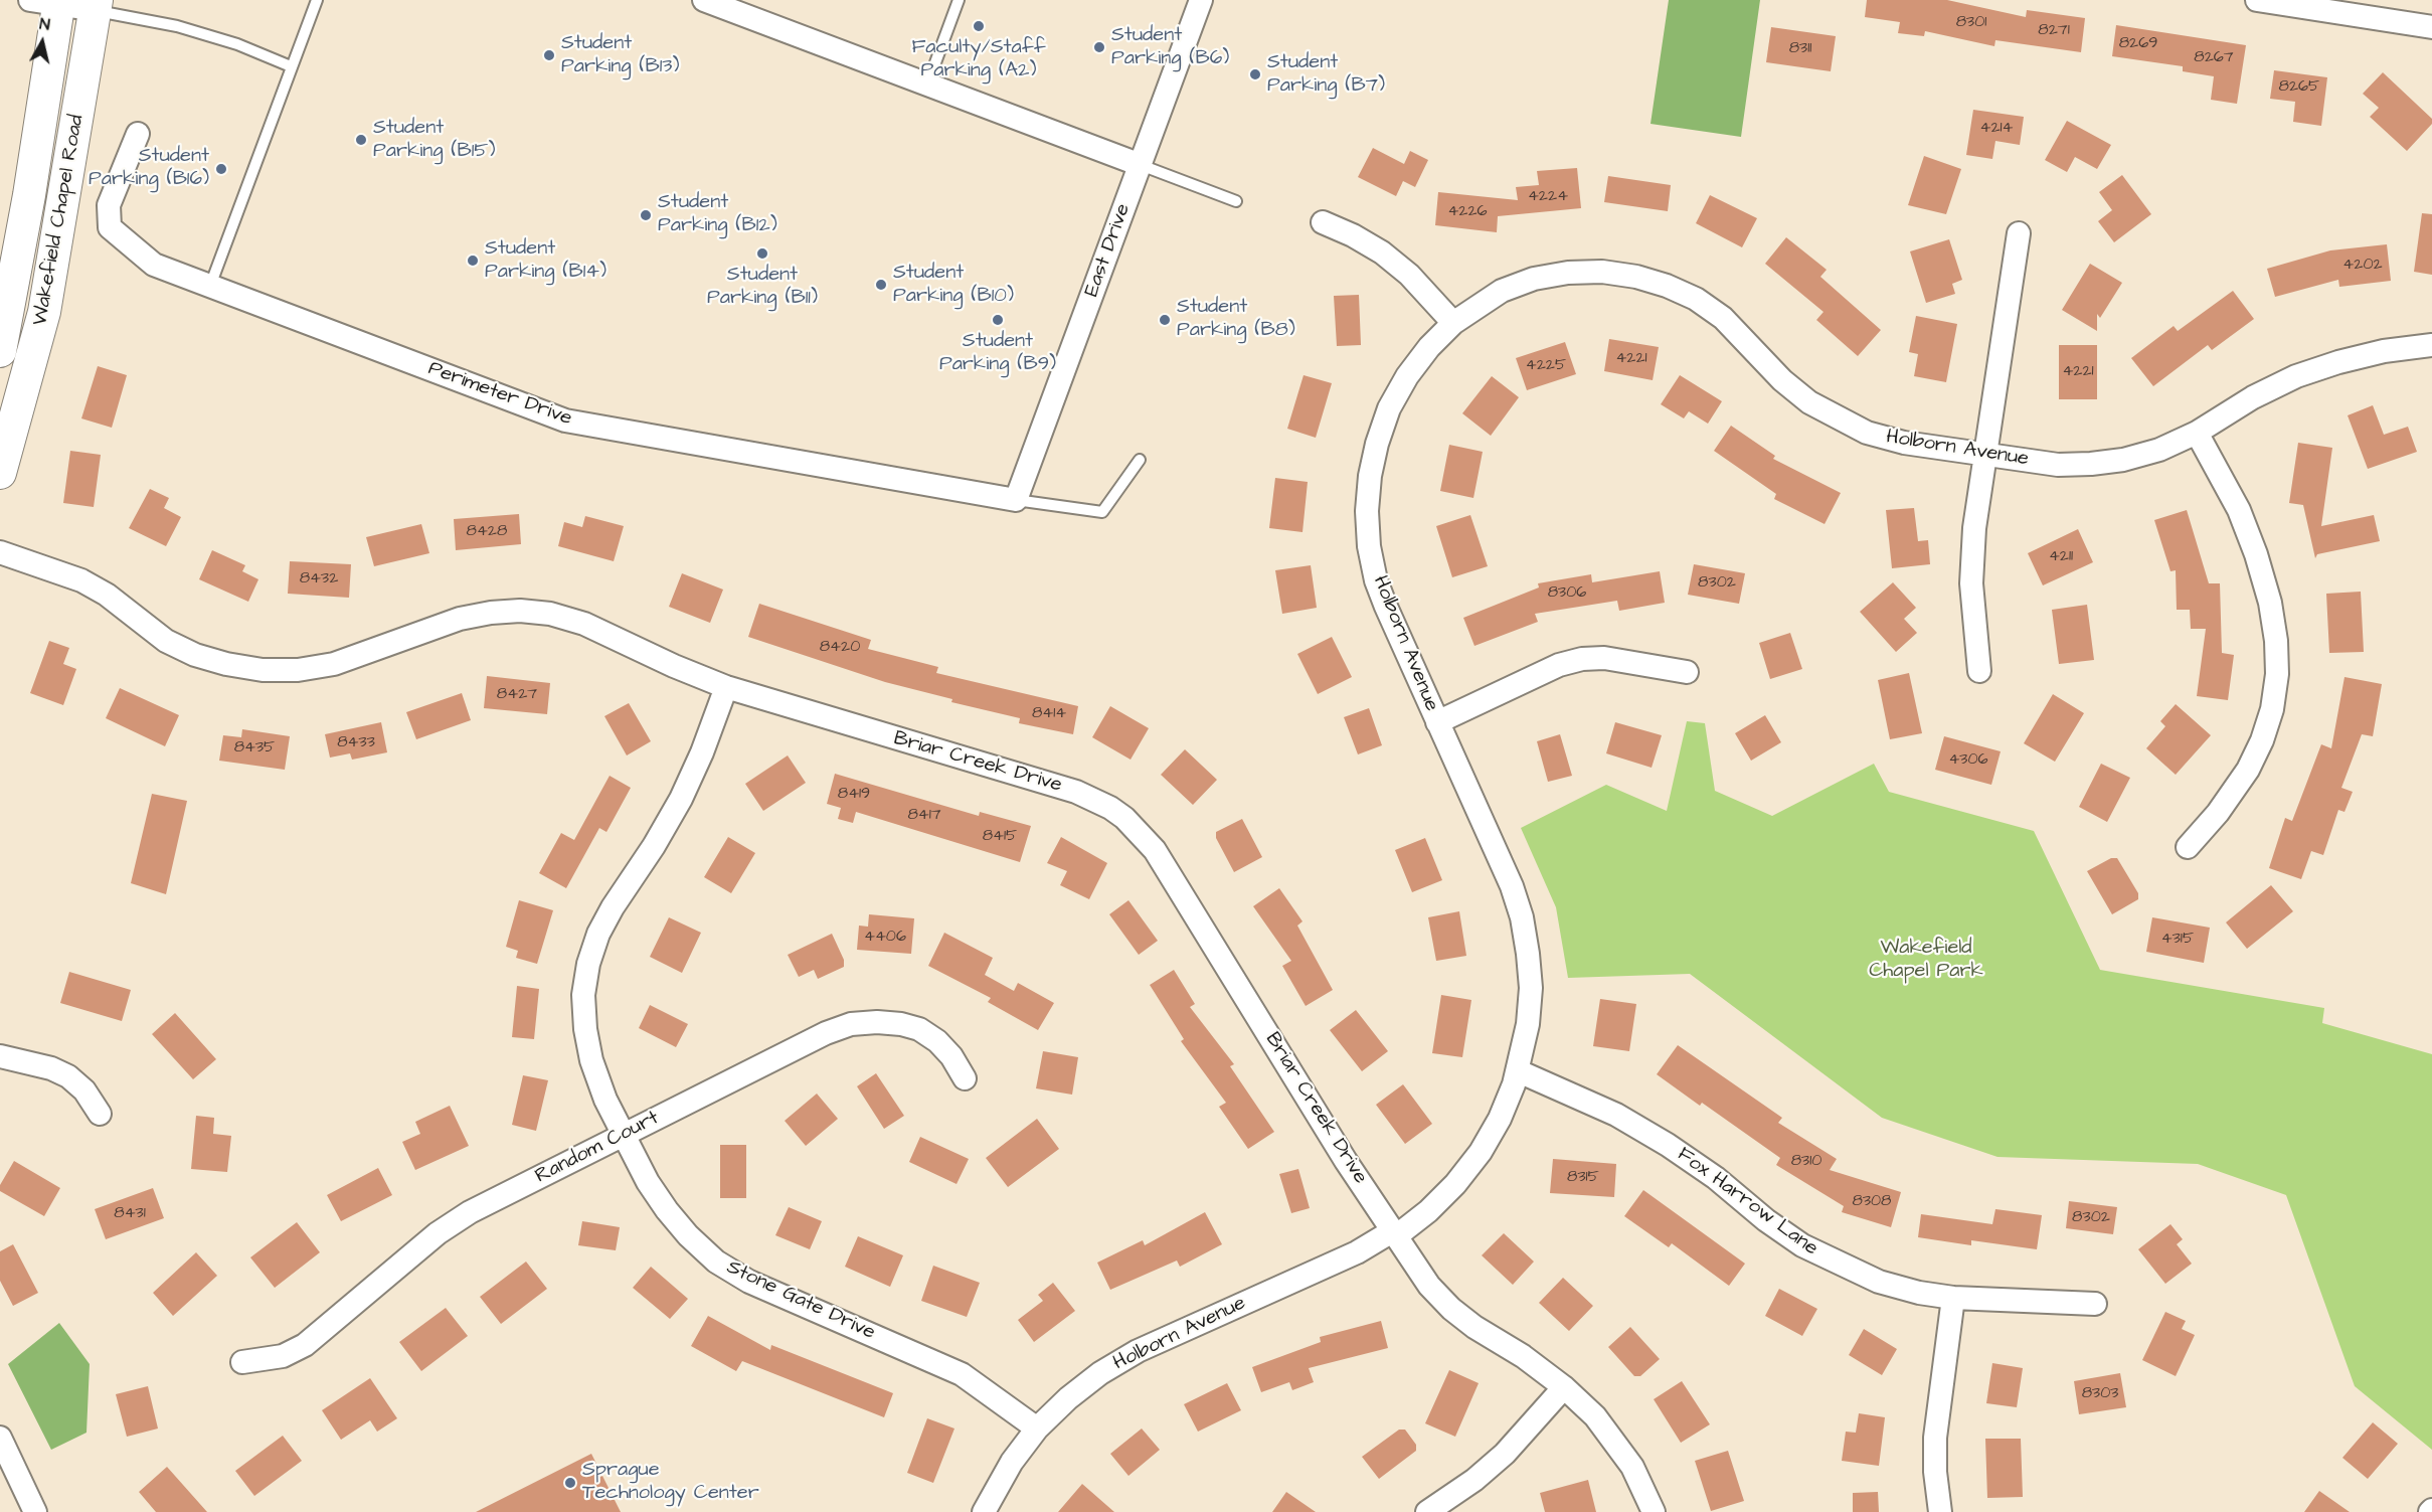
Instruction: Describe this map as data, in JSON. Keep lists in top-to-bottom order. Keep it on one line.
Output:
{"streets":{"main road":["Wakefield Chapel Road"],"street":["East Drive","Perimeter Drive","Holborn Avenue","Briar Creek Drive","Random Court","Fox Harrow Lane","Stone Gate Drive"]},"crossings":[["East Drive","Perimeter Drive"],["Holborn Avenue","Briar Creek Drive"],["Holborn Avenue","Fox Harrow Lane"],["Holborn Avenue","Stone Gate Drive"],["Briar Creek Drive","Stone Gate Drive"],["Random Court","Stone Gate Drive"]],"parks":["Wakefield Chapel Park"],"places":["Faculty/Staff Parking (A2)","Student Parking (B6)","Student Parking (B13)","Student Parking (B7)","Student Parking (B15)","Student Parking (B16)","Student Parking (B12)","Student Parking (B11)","Student Parking (B14)","Student Parking (B10)","Student Parking (B9)","Student Parking (B8)","Sprague Technology Center"],"house_numbers":["8301","8271","8269","8311","8267","8265","4214","4224","4226","4202","4221","4225","4221","8428","4211","8432","8302","8306","8420","8427","8414","8433","8435","4306","8419","8417","8415","4406","4315","8310","8315","8308","8431","8302","8303"],"north":"top"}
